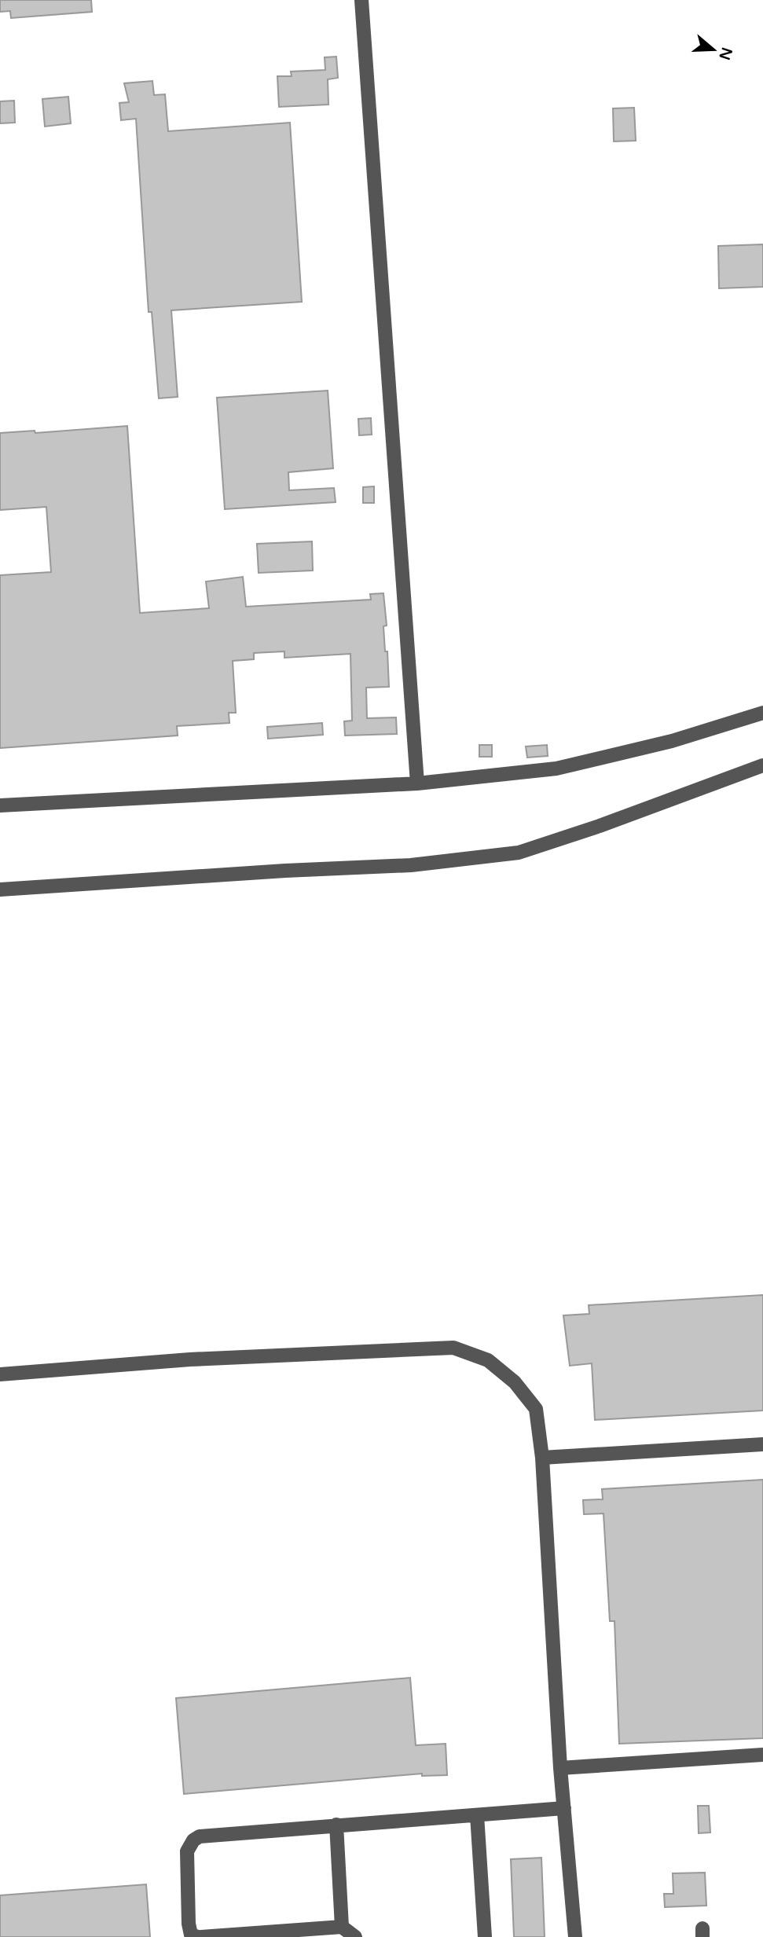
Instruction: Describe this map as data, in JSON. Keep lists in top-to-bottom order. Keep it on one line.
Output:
{"north":"right"}
